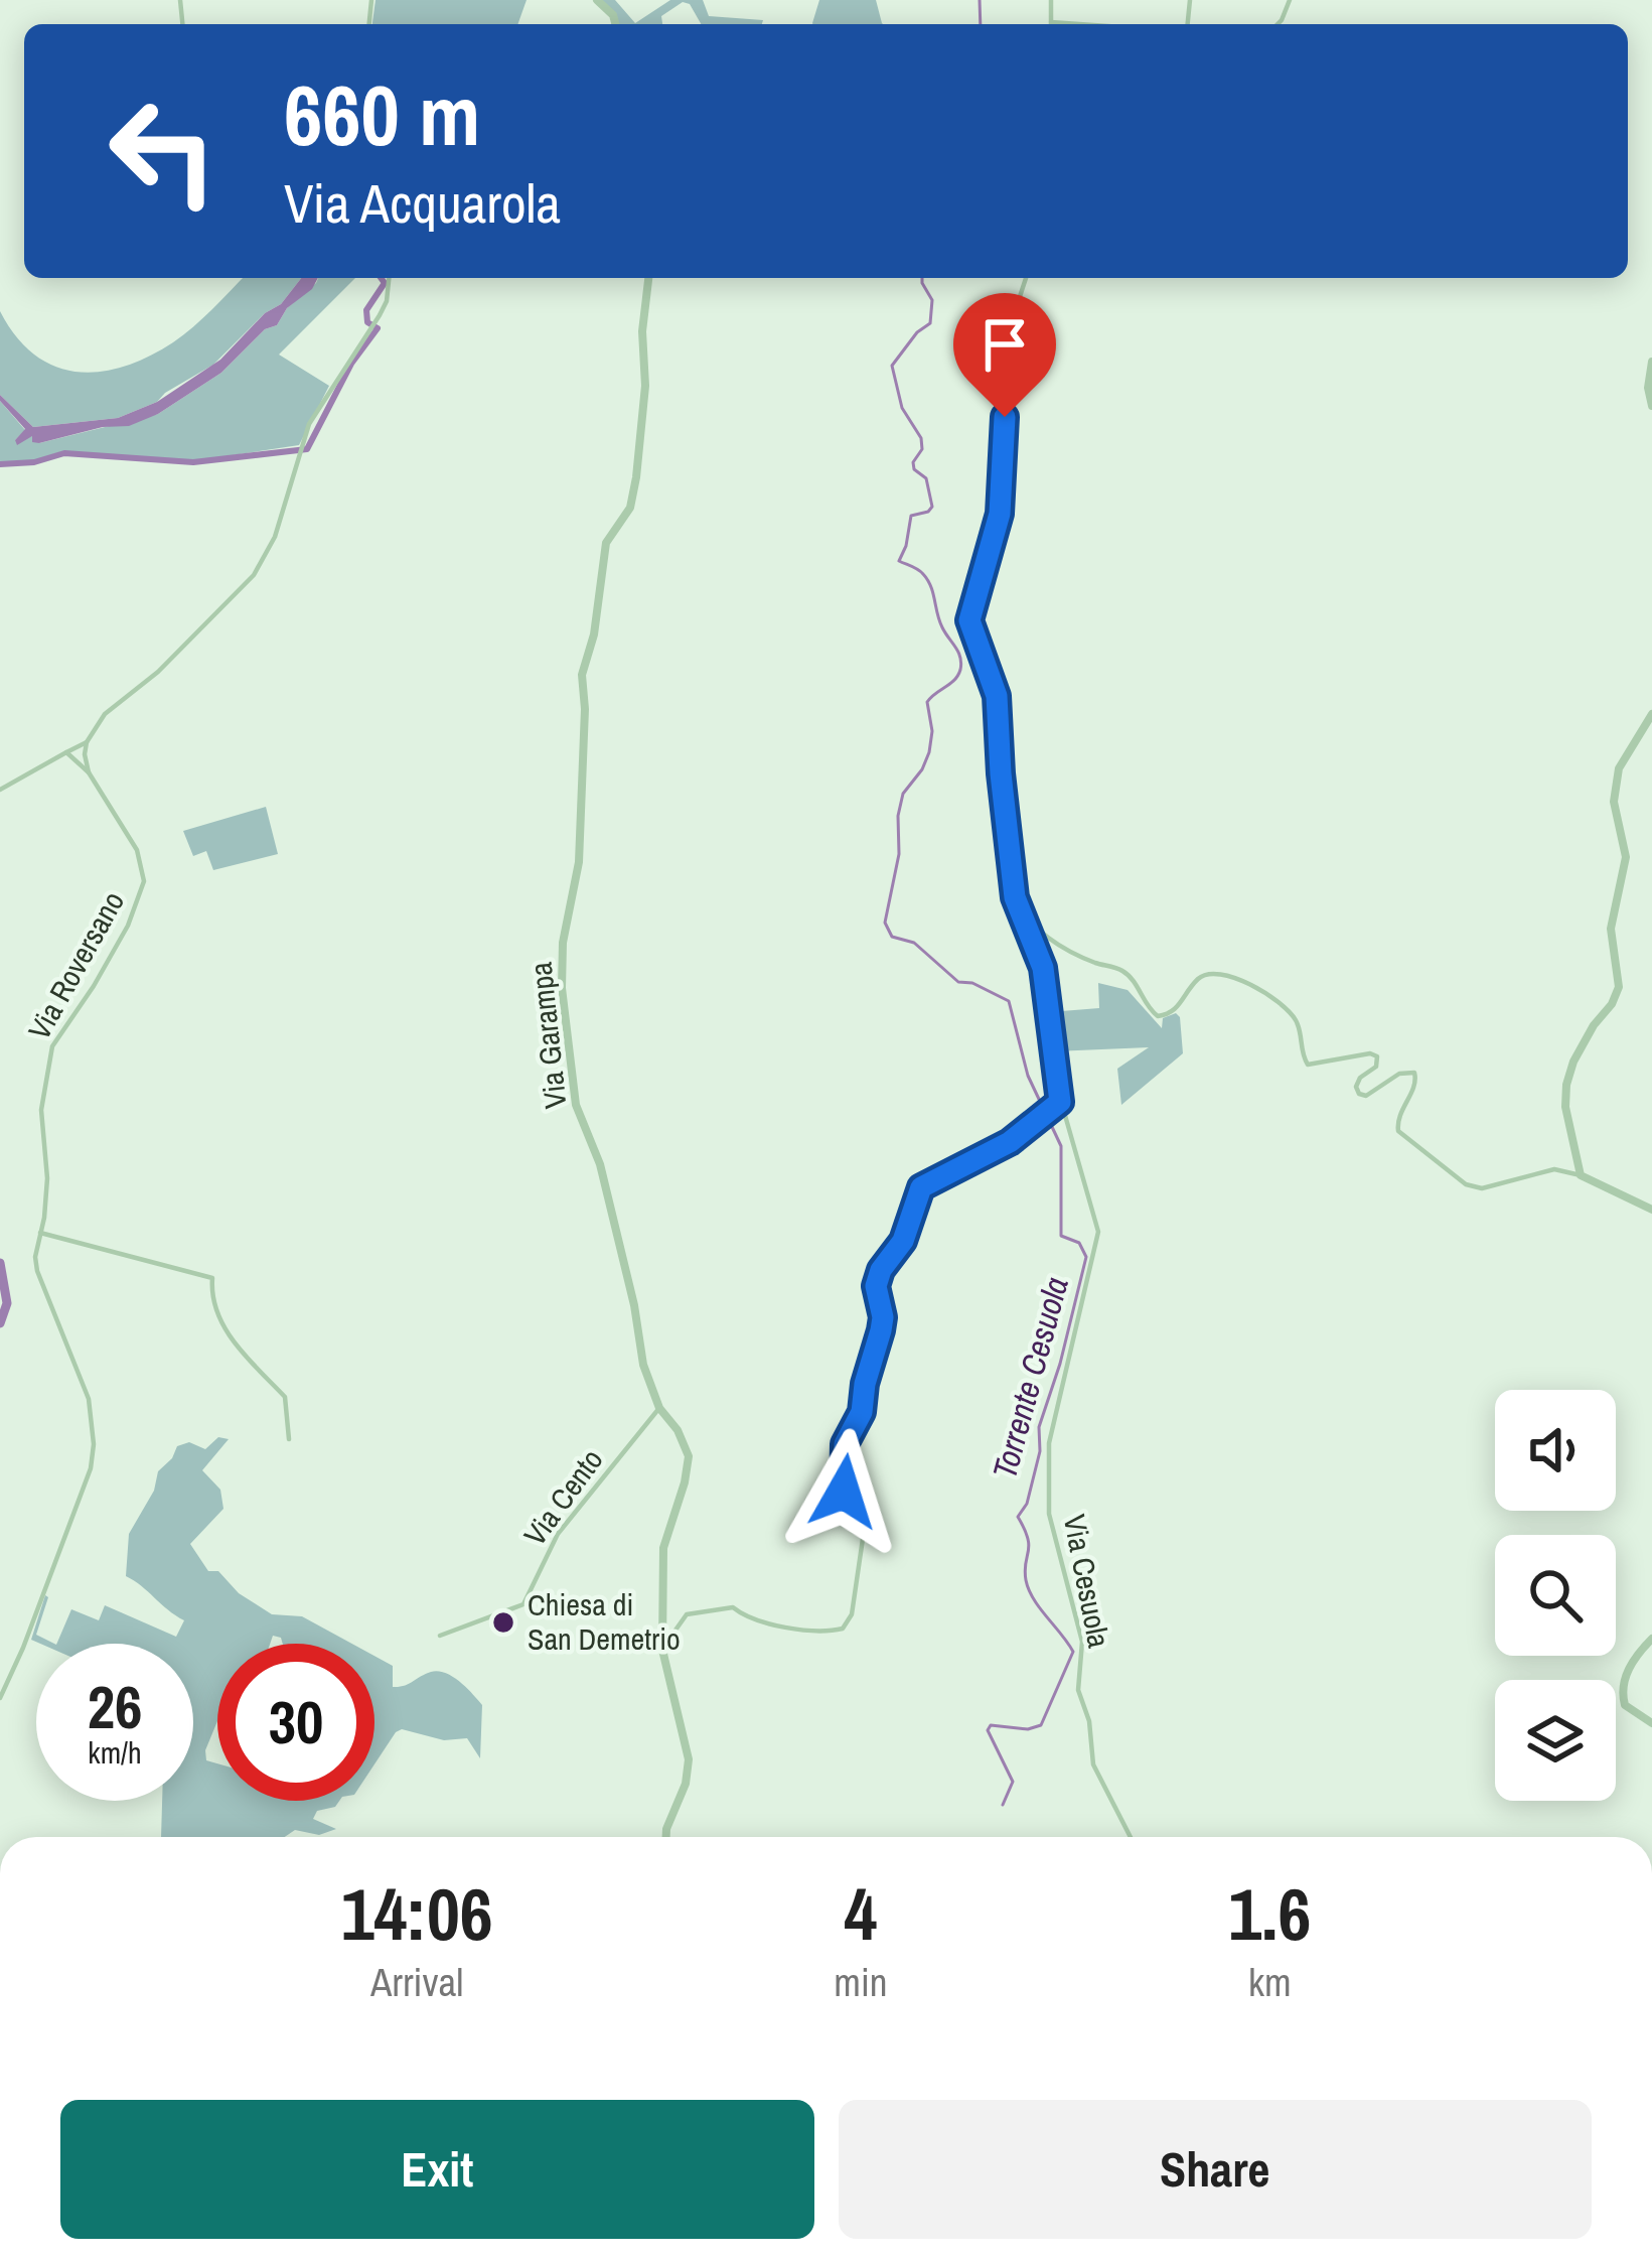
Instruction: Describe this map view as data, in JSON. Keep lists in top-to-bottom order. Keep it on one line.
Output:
{"streets":{"street":["Via Roversano","Via Garampa","Via Cento","Via Cesuola"]},"crossings":[["Via Garampa","Via Cento"]],"water":["Torrente Cesuola"],"places":["Chiesa di San Demetrio"],"page":{"turn":["660 m","Via Acquarola"],"speed":"26 km/h","limit":"30","eta":["14:06","Arrival","4","min","1.6","km"],"buttons":["Exit","Share"]}}
